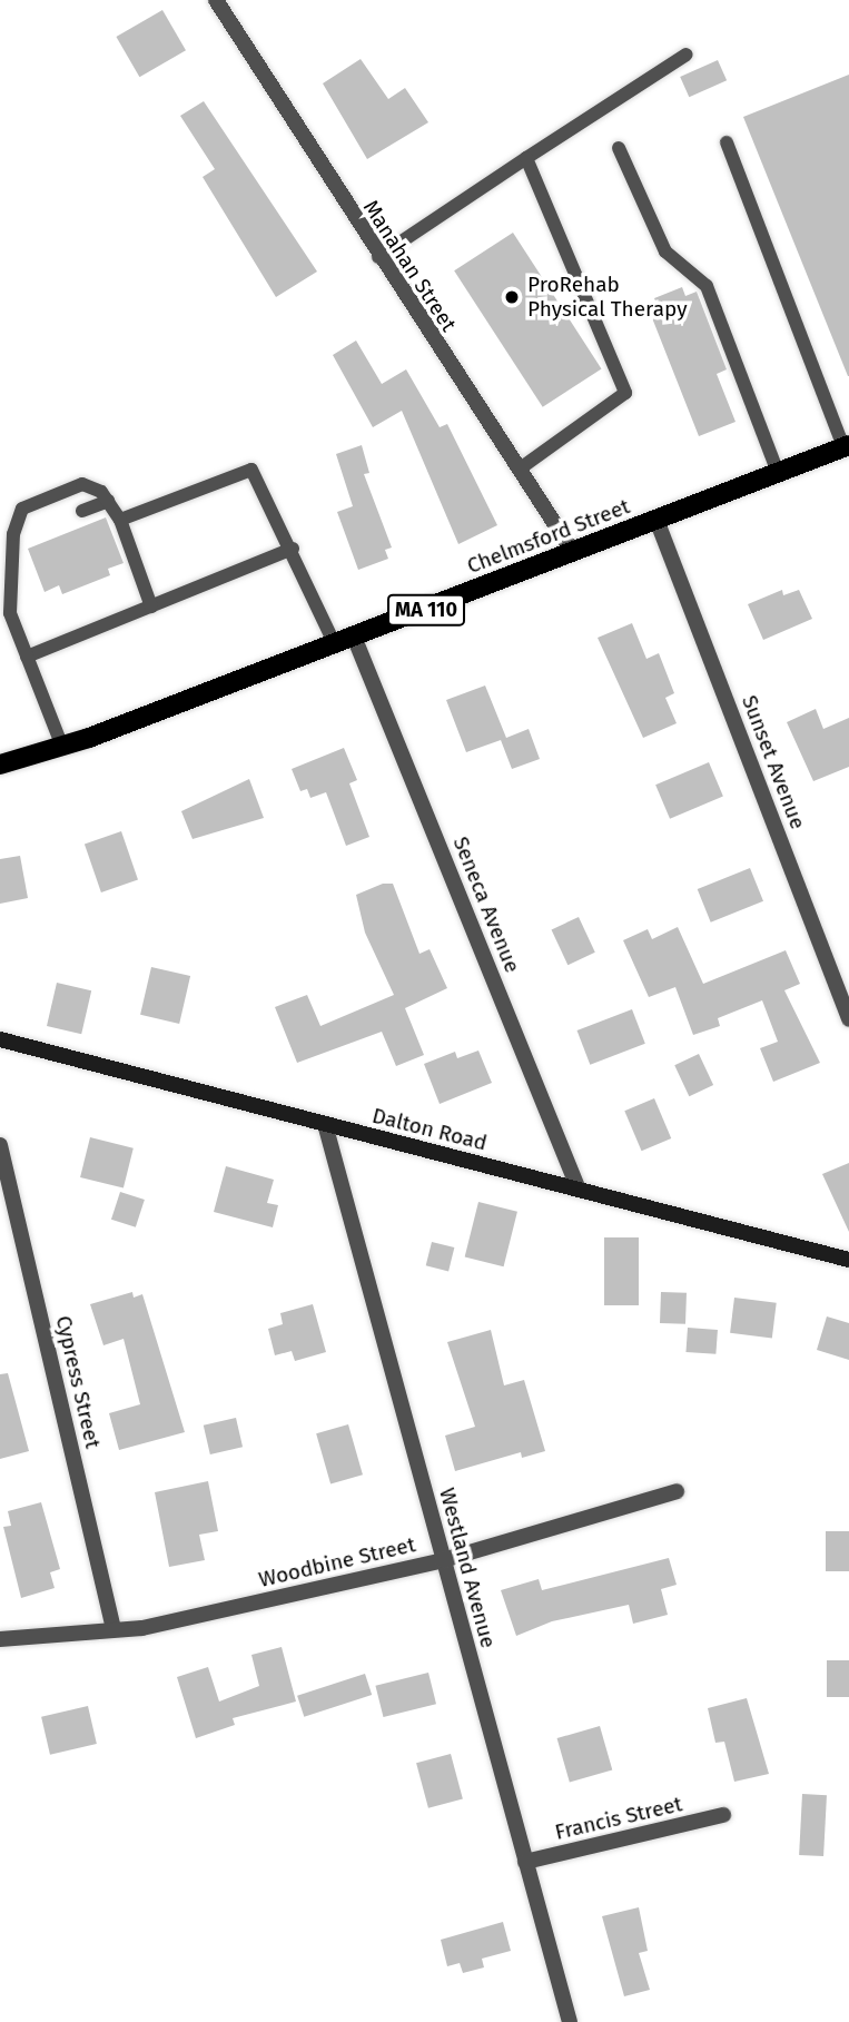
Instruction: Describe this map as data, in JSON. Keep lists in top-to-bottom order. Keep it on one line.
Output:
{"streets":{"main road":["Chelmsford Street","MA 110"],"street":["Manahan Street","Sunset Avenue","Seneca Avenue","Dalton Road","Cypress Street","Woodbine Street","Westland Avenue","Francis Street"]},"crossings":[["Manahan Street","Chelmsford Street"],["Chelmsford Street","Sunset Avenue"],["Chelmsford Street","Seneca Avenue"],["Seneca Avenue","Dalton Road"],["Dalton Road","Westland Avenue"],["Cypress Street","Woodbine Street"],["Woodbine Street","Westland Avenue"],["Westland Avenue","Francis Street"]],"places":["ProRehab Physical Therapy"]}
